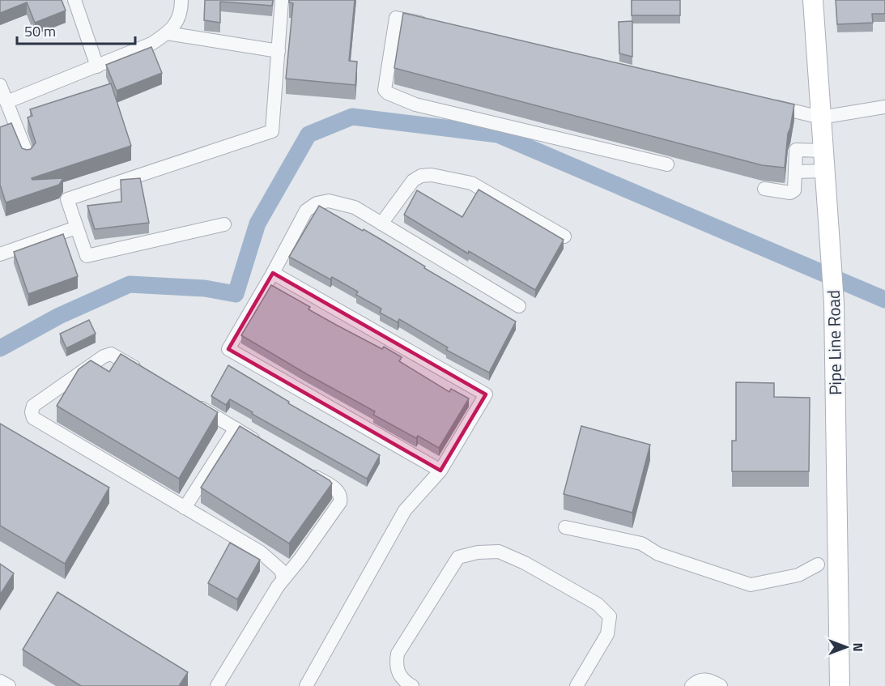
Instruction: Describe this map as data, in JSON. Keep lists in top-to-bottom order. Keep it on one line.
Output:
{"streets":{"street":["Pipe Line Road"]},"scale_bar":"50 m","north":"right"}
